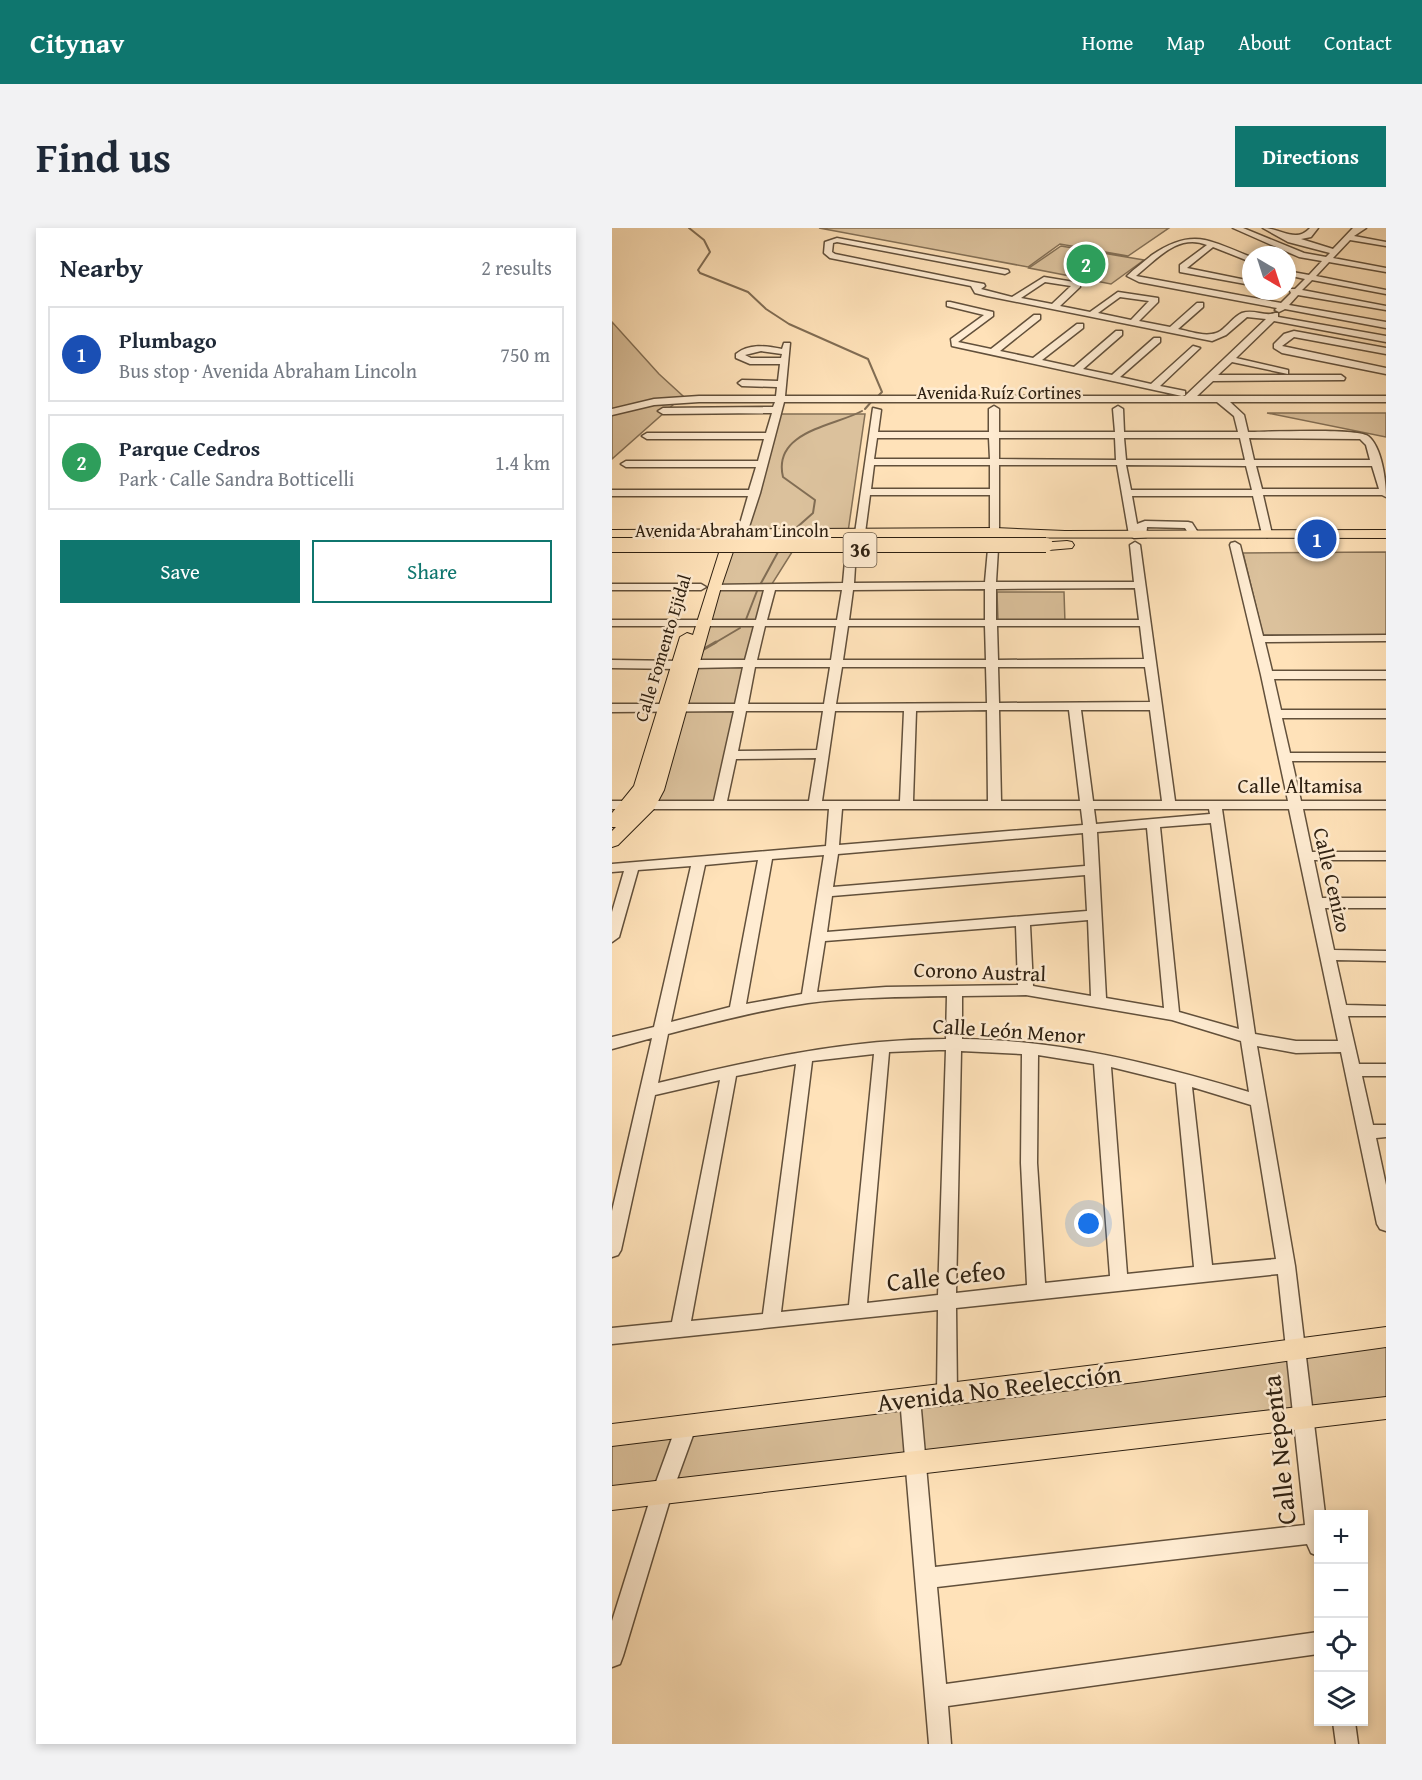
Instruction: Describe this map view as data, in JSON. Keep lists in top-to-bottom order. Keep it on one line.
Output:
{"streets":{"main road":["Avenida Abraham Lincoln","36","Calle Fomento Ejidal","Avenida No Reelección"],"street":["Avenida Ruíz Cortines","Calle Altamisa","Calle Cenizo","Corono Austral","Calle León Menor","Calle Cefeo","Calle Nepenta"]},"crossings":[["Avenida Abraham Lincoln","36"],["Avenida Abraham Lincoln","Calle Fomento Ejidal"],["36","Calle Cenizo"],["Calle Altamisa","Calle Cenizo"],["Calle Altamisa","Calle Nepenta"],["Calle Cenizo","Corono Austral"],["Corono Austral","Calle Nepenta"],["Calle León Menor","Calle Nepenta"],["Calle Cefeo","Calle Nepenta"],["Avenida No Reelección","Calle Nepenta"]],"north":"bottom right","page":{"header":"Citynav","nav":["Home","Map","About","Contact"],"title":"Find us","buttons":["Directions",["Save","Share"]],"heading":["Nearby","2 results"],"pins":["2","1"],"list":[{"mark":"1","name":"Plumbago","note":"Bus stop · Avenida Abraham Lincoln","value":"750 m"},{"mark":"2","name":"Parque Cedros","note":"Park · Calle Sandra Botticelli","value":"1.4 km"}],"map_buttons":["+","−"]}}
